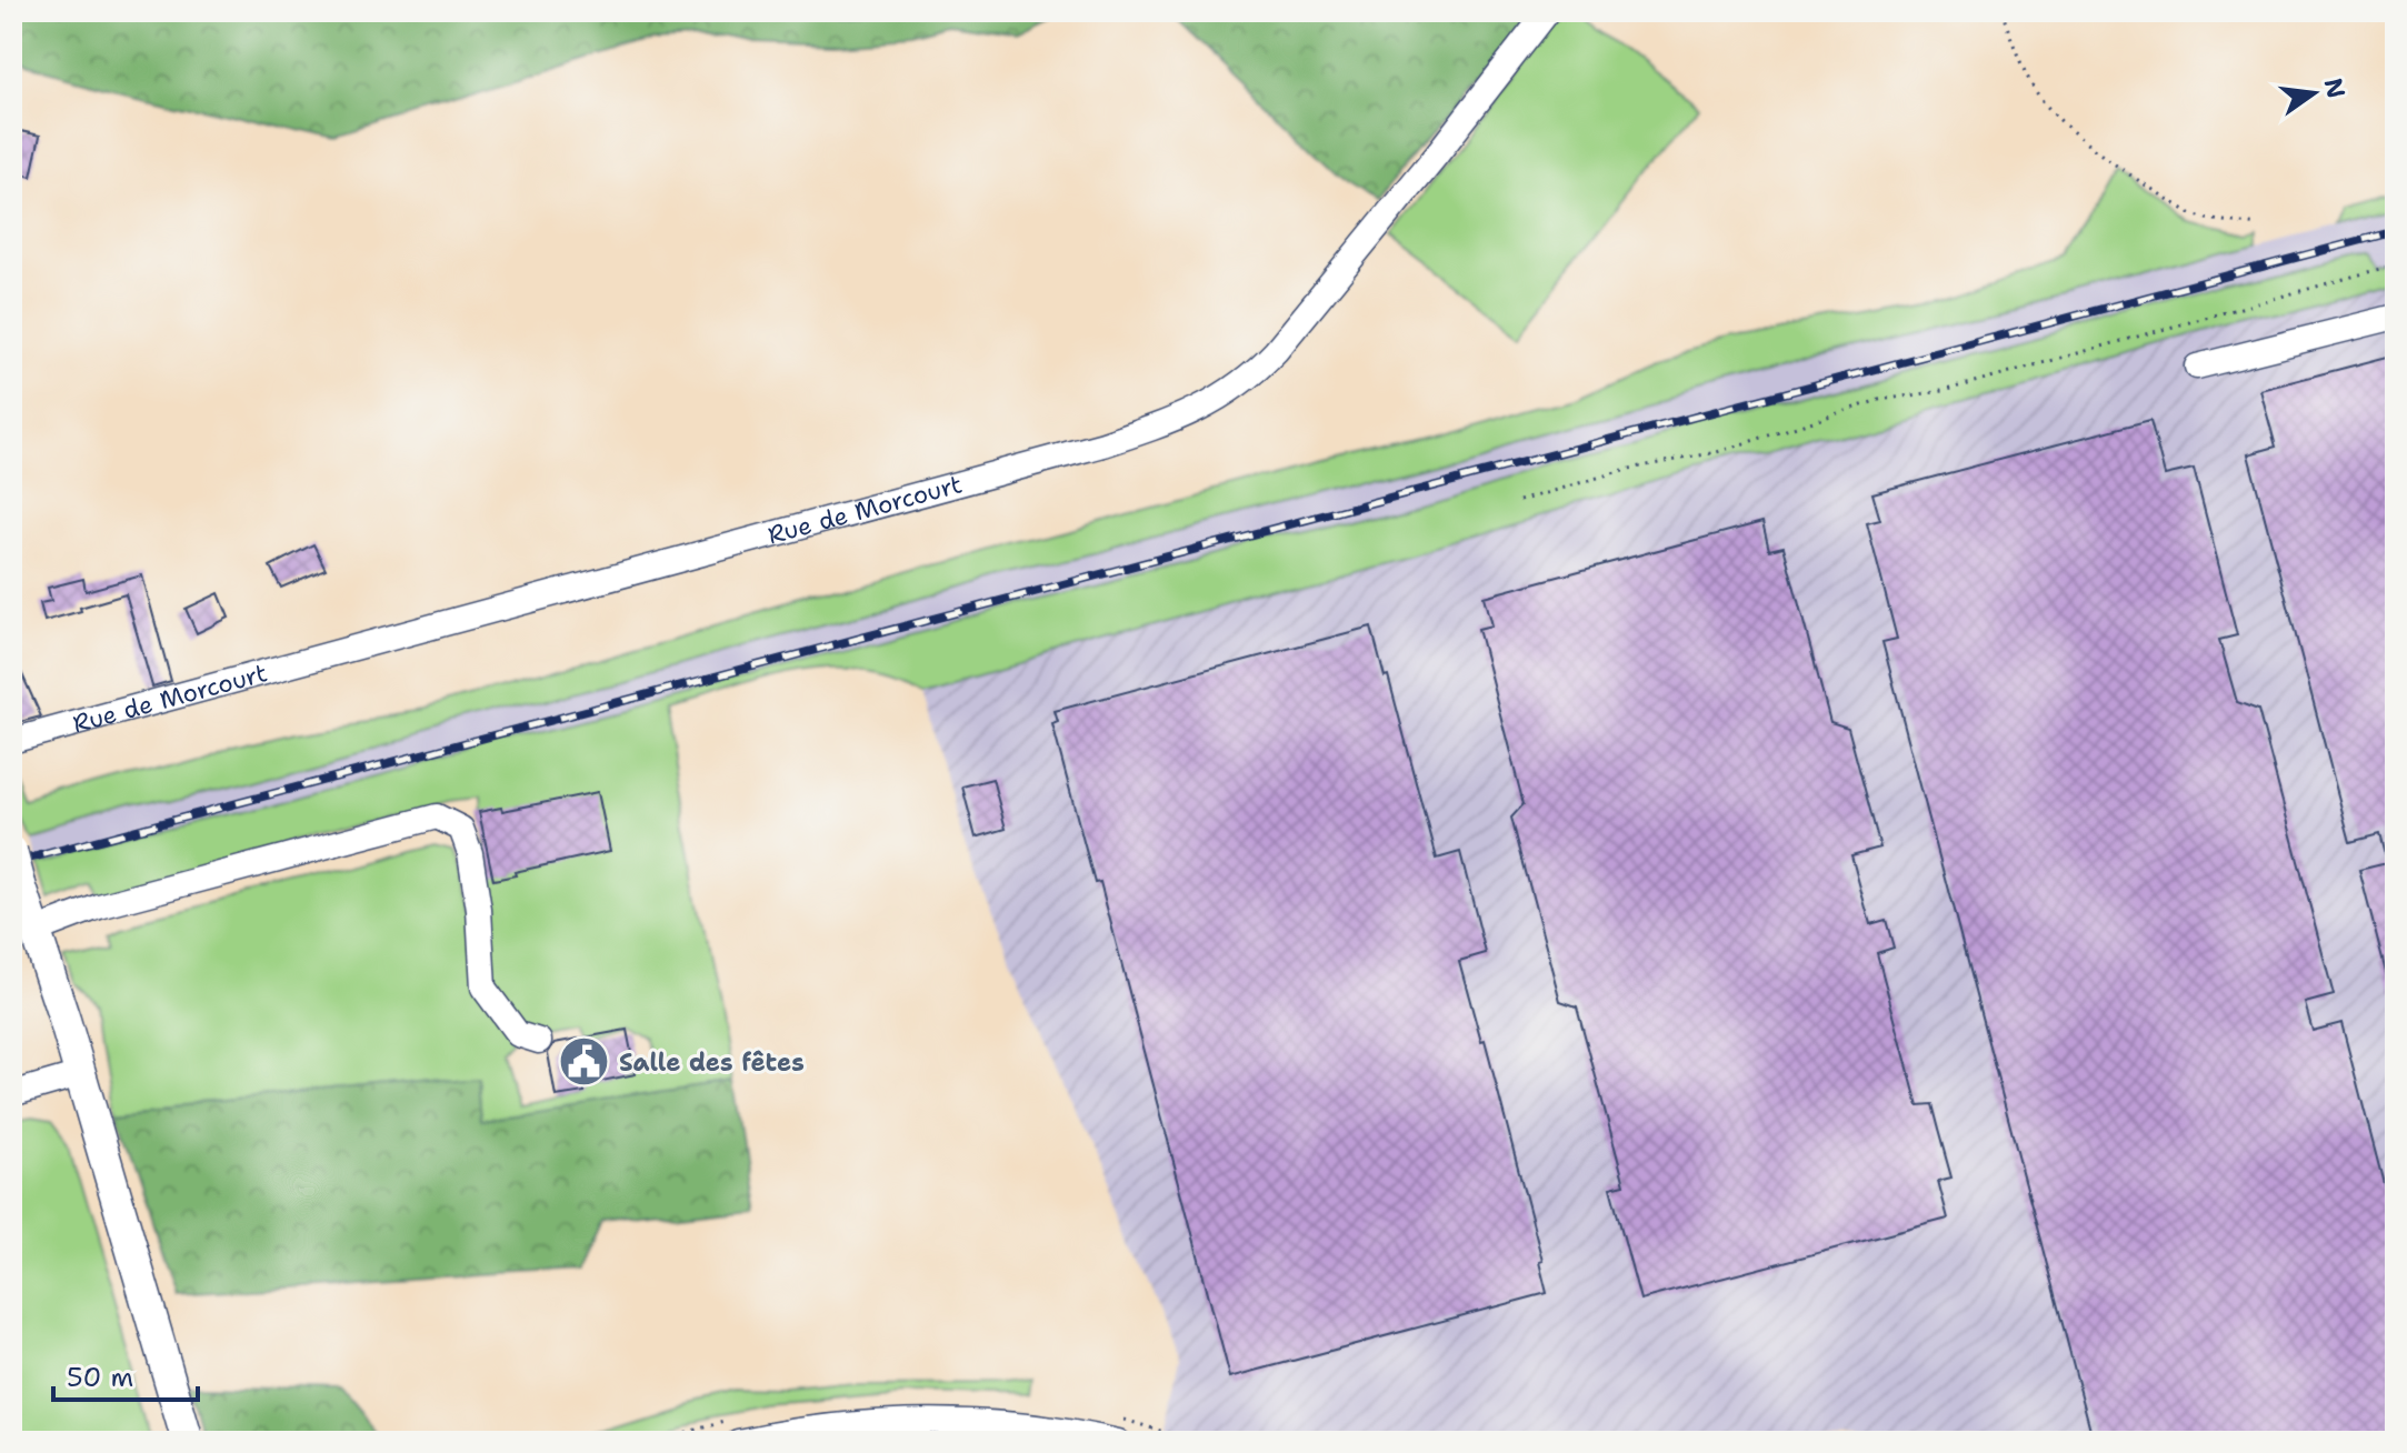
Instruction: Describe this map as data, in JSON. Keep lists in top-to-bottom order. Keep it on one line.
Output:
{"streets":{"street":["Rue de Morcourt"]},"places":{"public building":["Salle des fêtes"]},"scale_bar":"50 m","north":"right"}
